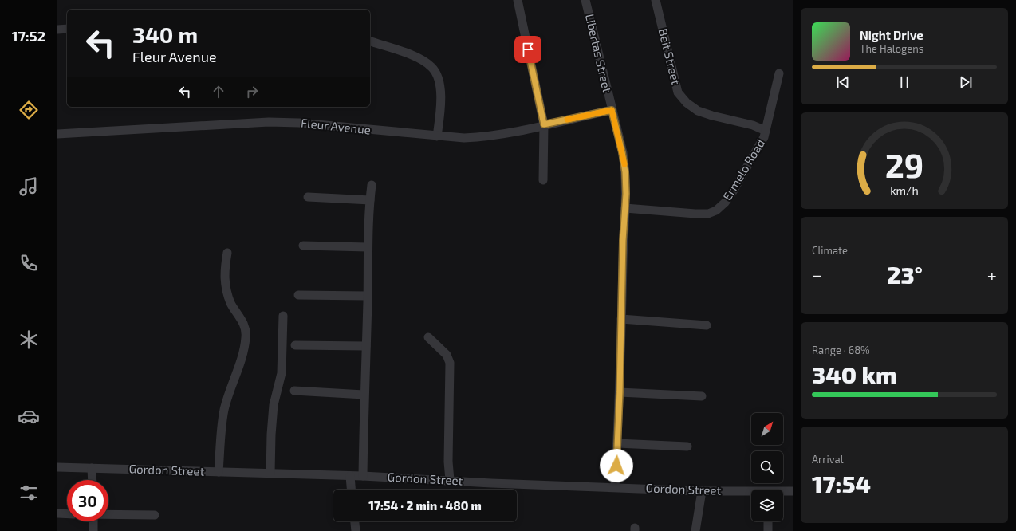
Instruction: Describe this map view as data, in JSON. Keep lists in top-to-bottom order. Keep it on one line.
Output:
{"streets":{"street":["Libertas Street","Beit Street","Fleur Avenue","Ermelo Road","Gordon Street"]},"crossings":[["Libertas Street","Fleur Avenue"],["Libertas Street","Ermelo Road"],["Libertas Street","Gordon Street"],["Beit Street","Ermelo Road"]],"north":"top right","page":{"tabs":"17:52","turn":["340 m","Fleur Avenue"],"song":["Night Drive","The Halogens"],"tile":["Climate",["Range · 68%","340 km"],["Arrival","17:54"]],"heat":["−","23°","+"],"limit":"30","trip":"17:54 · 2 min · 480 m","gauge":["29","km/h"]}}
